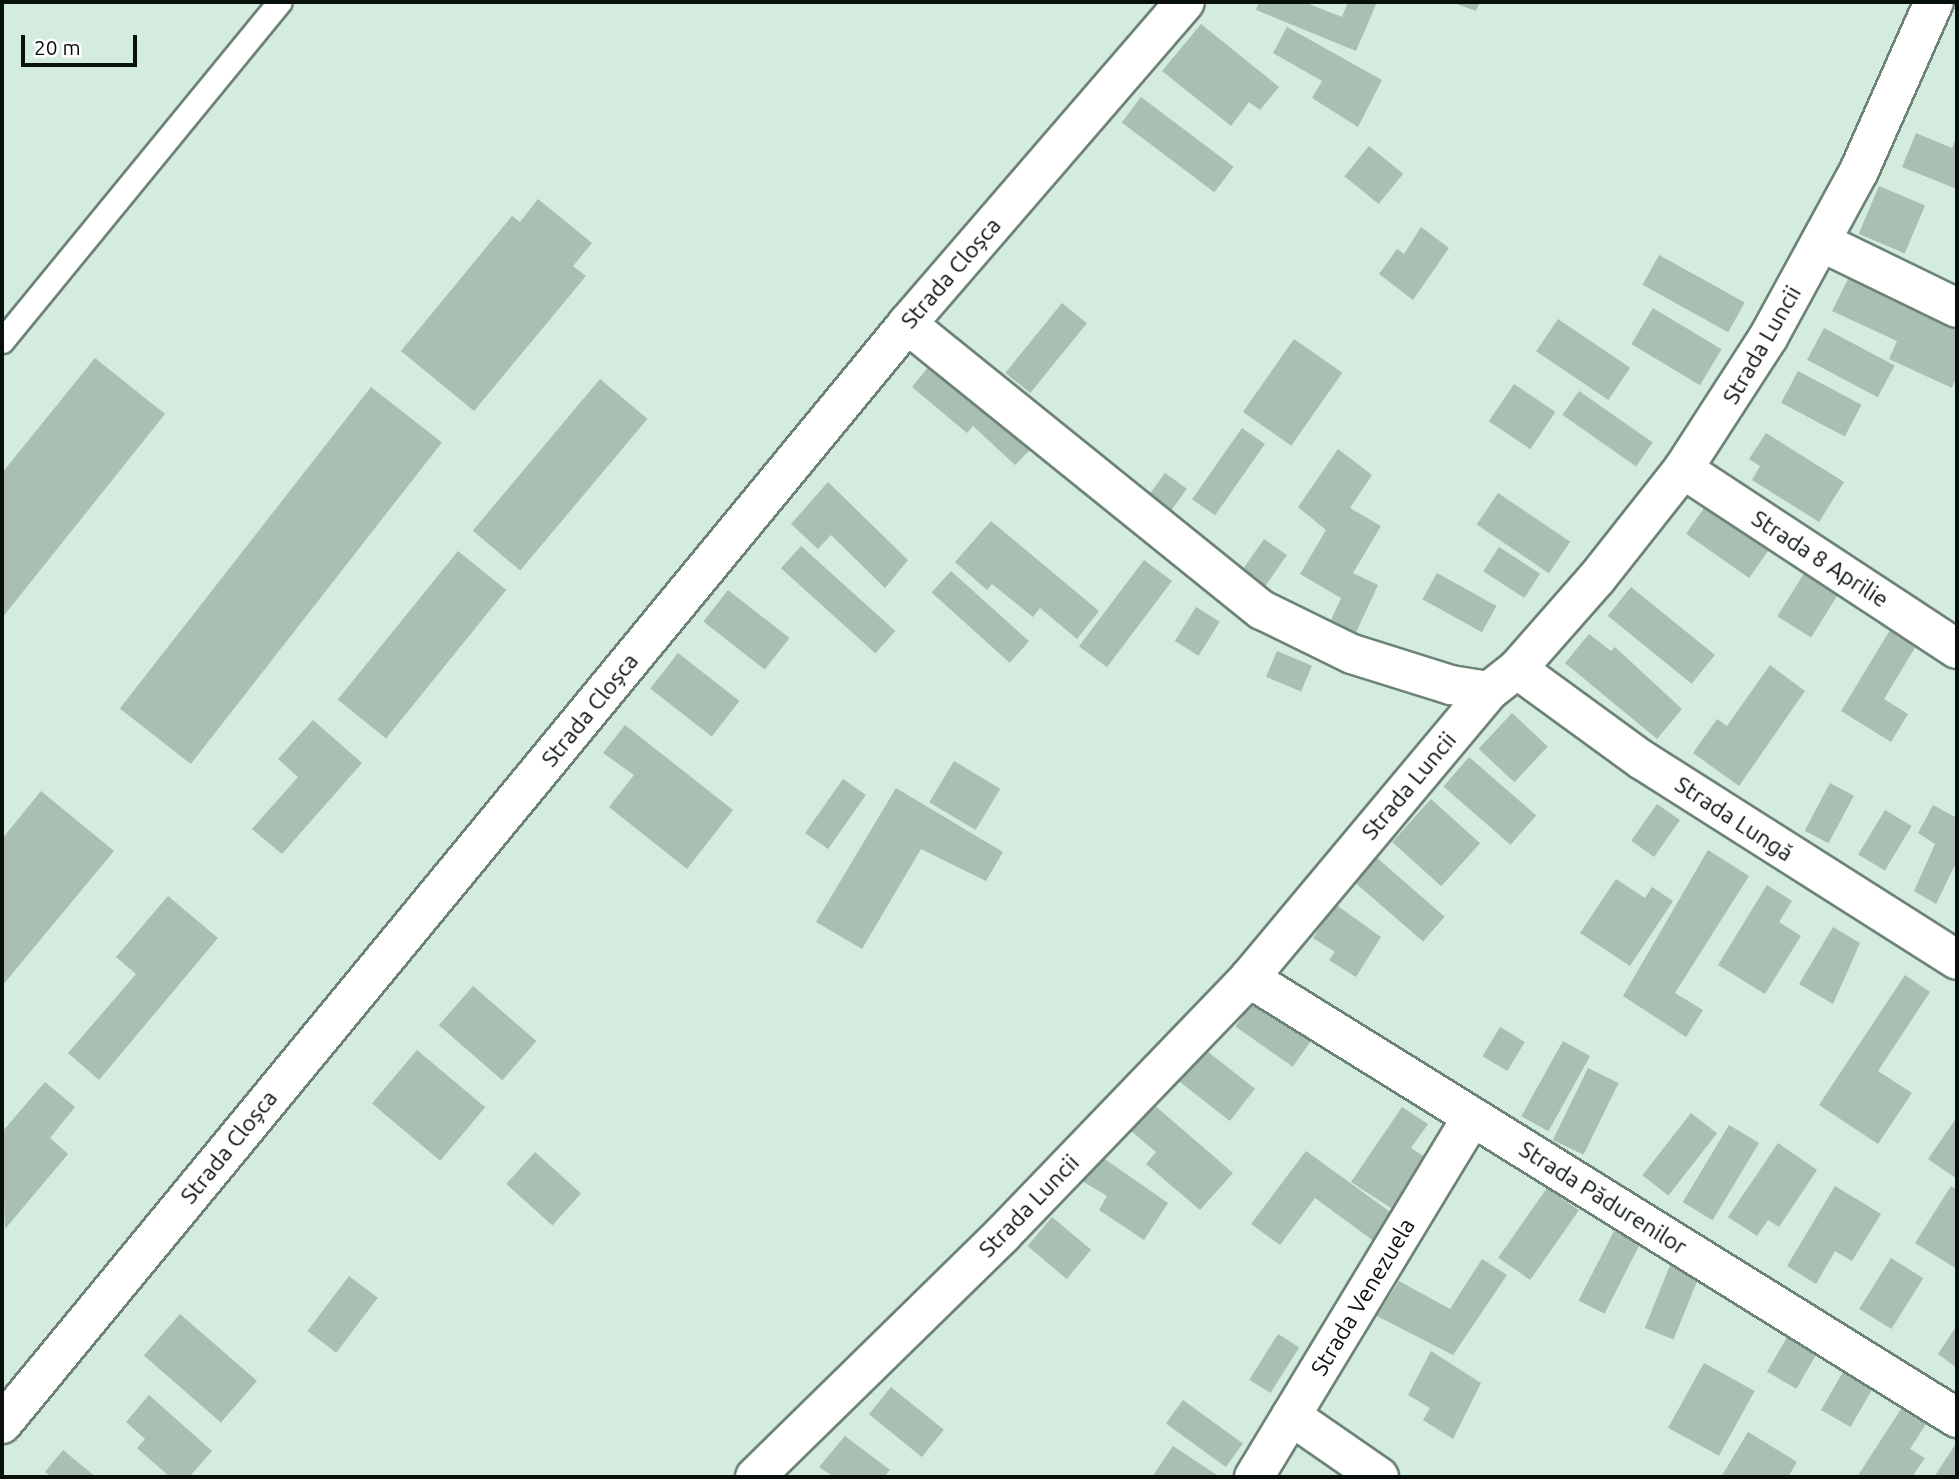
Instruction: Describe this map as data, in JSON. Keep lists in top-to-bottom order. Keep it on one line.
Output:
{"streets":{"street":["Strada Cloșca","Strada Luncii","Strada 8 Aprilie","Strada Lungă","Strada Pădurenilor","Strada Venezuela"]},"crossings":[["Strada Luncii","Strada 8 Aprilie"],["Strada Luncii","Strada Lungă"],["Strada Luncii","Strada Pădurenilor"],["Strada Pădurenilor","Strada Venezuela"]],"scale_bar":"20 m"}
